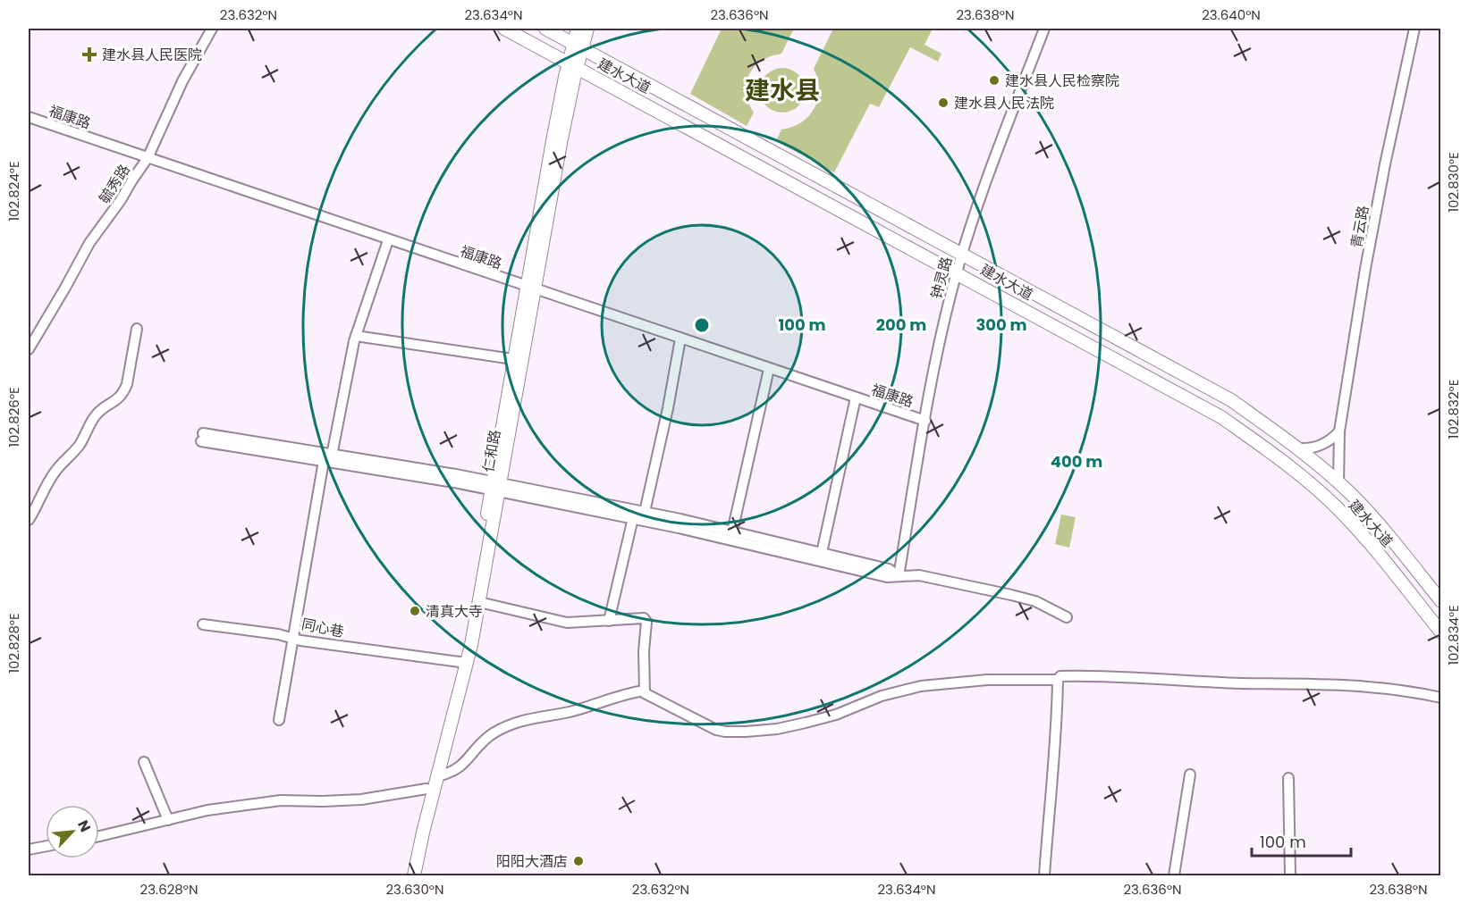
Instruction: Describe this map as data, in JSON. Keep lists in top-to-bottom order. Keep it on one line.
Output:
{"streets":{"main road":["建水大道","仁和路"],"street":["福康路","毓秀路","青云路","钟灵路","同心巷"]},"crossings":[["建水大道","青云路"],["建水大道","钟灵路"],["建水大道","仁和路"],["福康路","毓秀路"],["福康路","钟灵路"],["福康路","仁和路"],["福康路","同心巷"],["仁和路","同心巷"]],"districts":["建水县"],"places":{"health":["建水县人民医院"],"other":["建水县人民检察院","建水县人民法院","清真大寺","阳阳大酒店"]},"scale_bar":"100 m","north":"top right","coordinates":["23.632°N","23.634°N","23.636°N","23.638°N","23.640°N","102.830°E","102.824°E","102.832°E","102.826°E","102.834°E","102.828°E","23.628°N","23.630°N"],"rings":["100 m","200 m","300 m","400 m"]}
